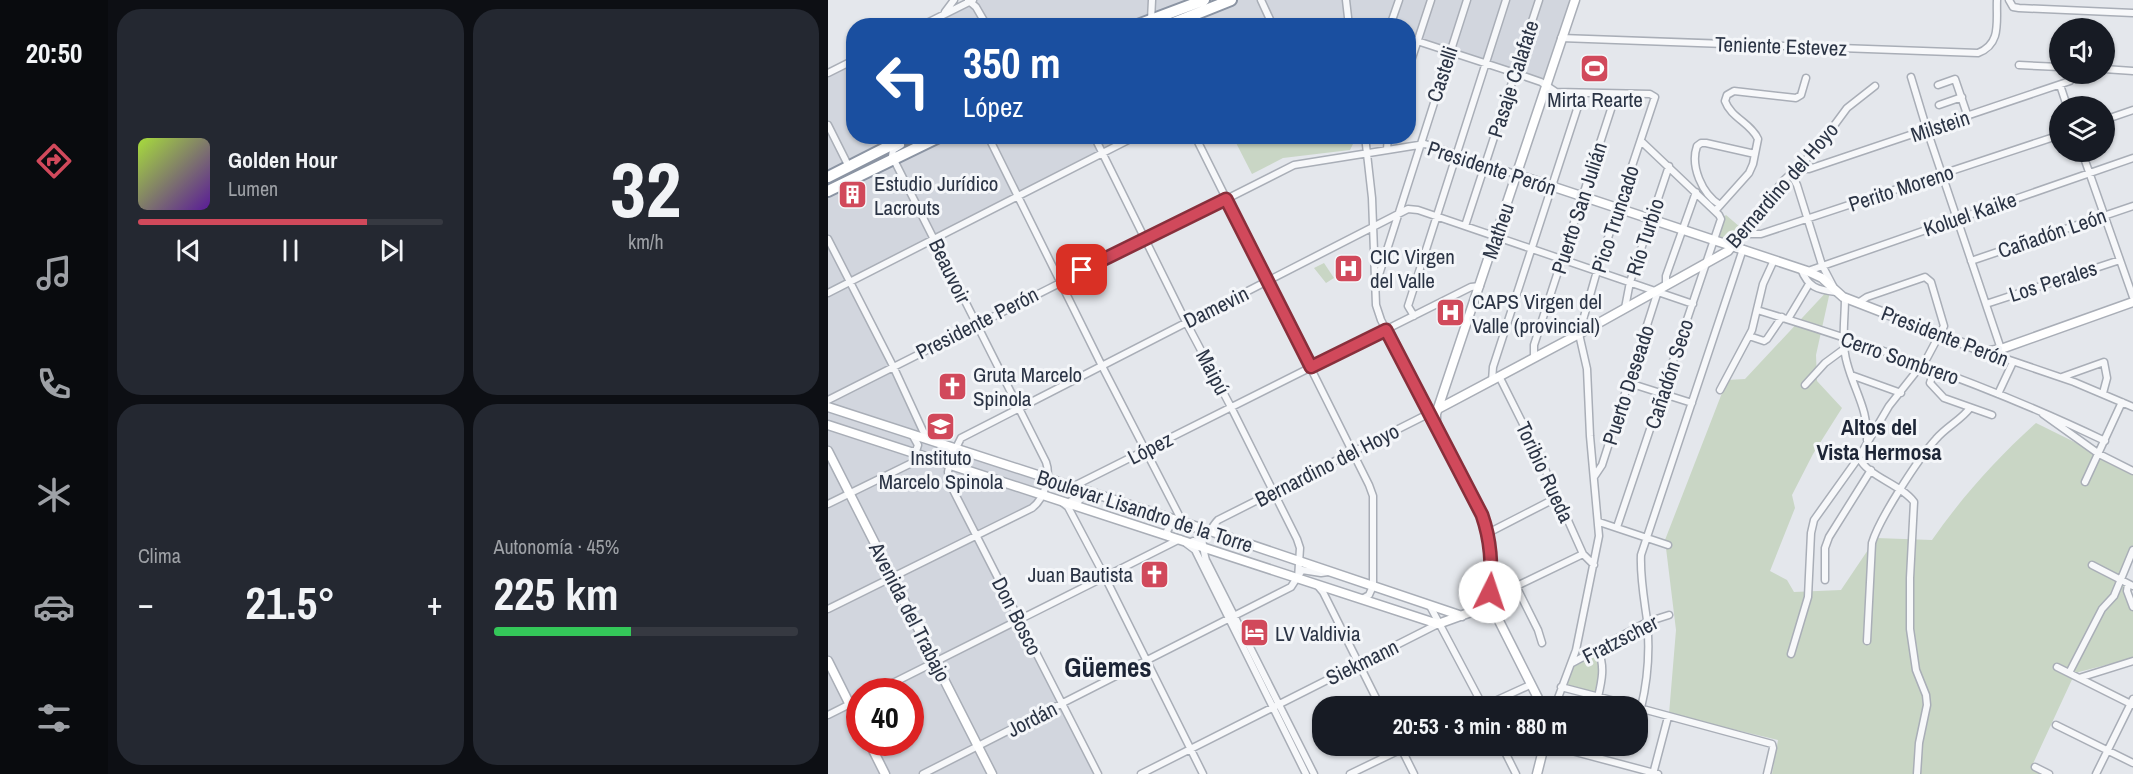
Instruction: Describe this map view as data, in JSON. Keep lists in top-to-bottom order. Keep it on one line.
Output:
{"streets":{"street":["Teniente Estevez","Castelli","Pasaje Calafate","Milstein","Presidente Perón","Bernardino del Hoyo","Perito Moreno","Puerto San Julián","Koluel Kaike","Pico Truncado","Matheu","Cañadón León","Río Turbio","Beauvoir","Los Perales","Damevin","Cerro Sombrero","Maipú","Cañadón Seco","Puerto Deseado","López","Toribio Rueda","Boulevar Lisandro de la Torre","Avenida del Trabajo","Don Bosco","Fratzscher","Siekmann","Jordán"]},"crossings":[["Teniente Estevez","Matheu"],["Castelli","Presidente Perón"],["Castelli","Damevin"],["Pasaje Calafate","Presidente Perón"],["Pasaje Calafate","Damevin"],["Milstein","Bernardino del Hoyo"],["Presidente Perón","Bernardino del Hoyo"],["Presidente Perón","Puerto San Julián"],["Presidente Perón","Koluel Kaike"],["Presidente Perón","Pico Truncado"],["Presidente Perón","Matheu"],["Presidente Perón","Río Turbio"],["Presidente Perón","Beauvoir"],["Presidente Perón","Maipú"],["Presidente Perón","Cañadón Seco"],["Presidente Perón","Puerto Deseado"],["Presidente Perón","Boulevar Lisandro de la Torre"],["Bernardino del Hoyo","Perito Moreno"],["Bernardino del Hoyo","Puerto San Julián"],["Bernardino del Hoyo","Pico Truncado"],["Bernardino del Hoyo","Matheu"],["Bernardino del Hoyo","Río Turbio"],["Bernardino del Hoyo","Damevin"],["Bernardino del Hoyo","Maipú"],["Bernardino del Hoyo","Cañadón Seco"],["Bernardino del Hoyo","Puerto Deseado"],["Bernardino del Hoyo","Toribio Rueda"],["Bernardino del Hoyo","Boulevar Lisandro de la Torre"],["Puerto San Julián","Pico Truncado"],["Puerto San Julián","Damevin"],["Pico Truncado","Damevin"],["Pico Truncado","Puerto Deseado"],["Pico Truncado","Toribio Rueda"],["Pico Truncado","Fratzscher"],["Matheu","Damevin"],["Matheu","López"],["Río Turbio","Damevin"],["Beauvoir","Damevin"],["Beauvoir","Boulevar Lisandro de la Torre"],["Damevin","Maipú"],["Damevin","Cañadón Seco"],["Damevin","Puerto Deseado"],["Damevin","Boulevar Lisandro de la Torre"],["Damevin","Don Bosco"],["Maipú","López"],["Maipú","Boulevar Lisandro de la Torre"],["Maipú","Jordán"],["López","Boulevar Lisandro de la Torre"],["Toribio Rueda","Siekmann"],["Boulevar Lisandro de la Torre","Don Bosco"],["Boulevar Lisandro de la Torre","Siekmann"],["Boulevar Lisandro de la Torre","Jordán"],["Avenida del Trabajo","Jordán"],["Don Bosco","Jordán"]],"districts":["Altos del Vista Hermosa","Güemes"],"places":{"sports":["Mirta Rearte"],"building":["Estudio Jurídico Lacrouts"],"hospital":["CIC Virgen del Valle","CAPS Virgen del Valle (provincial)"],"church":["Gruta Marcelo Spinola","Juan Bautista"],"school or university":["Instituto Marcelo Spinola"],"hotel":["LV Valdivia"]},"page":{"tabs":"20:50","tile":[["32","km/h"],"Clima",["Autonomía · 45%","225 km"]],"turn":["350 m","López"],"song":["Golden Hour","Lumen"],"heat":["−","21.5°","+"],"limit":"40","trip":"20:53 · 3 min · 880 m"}}
